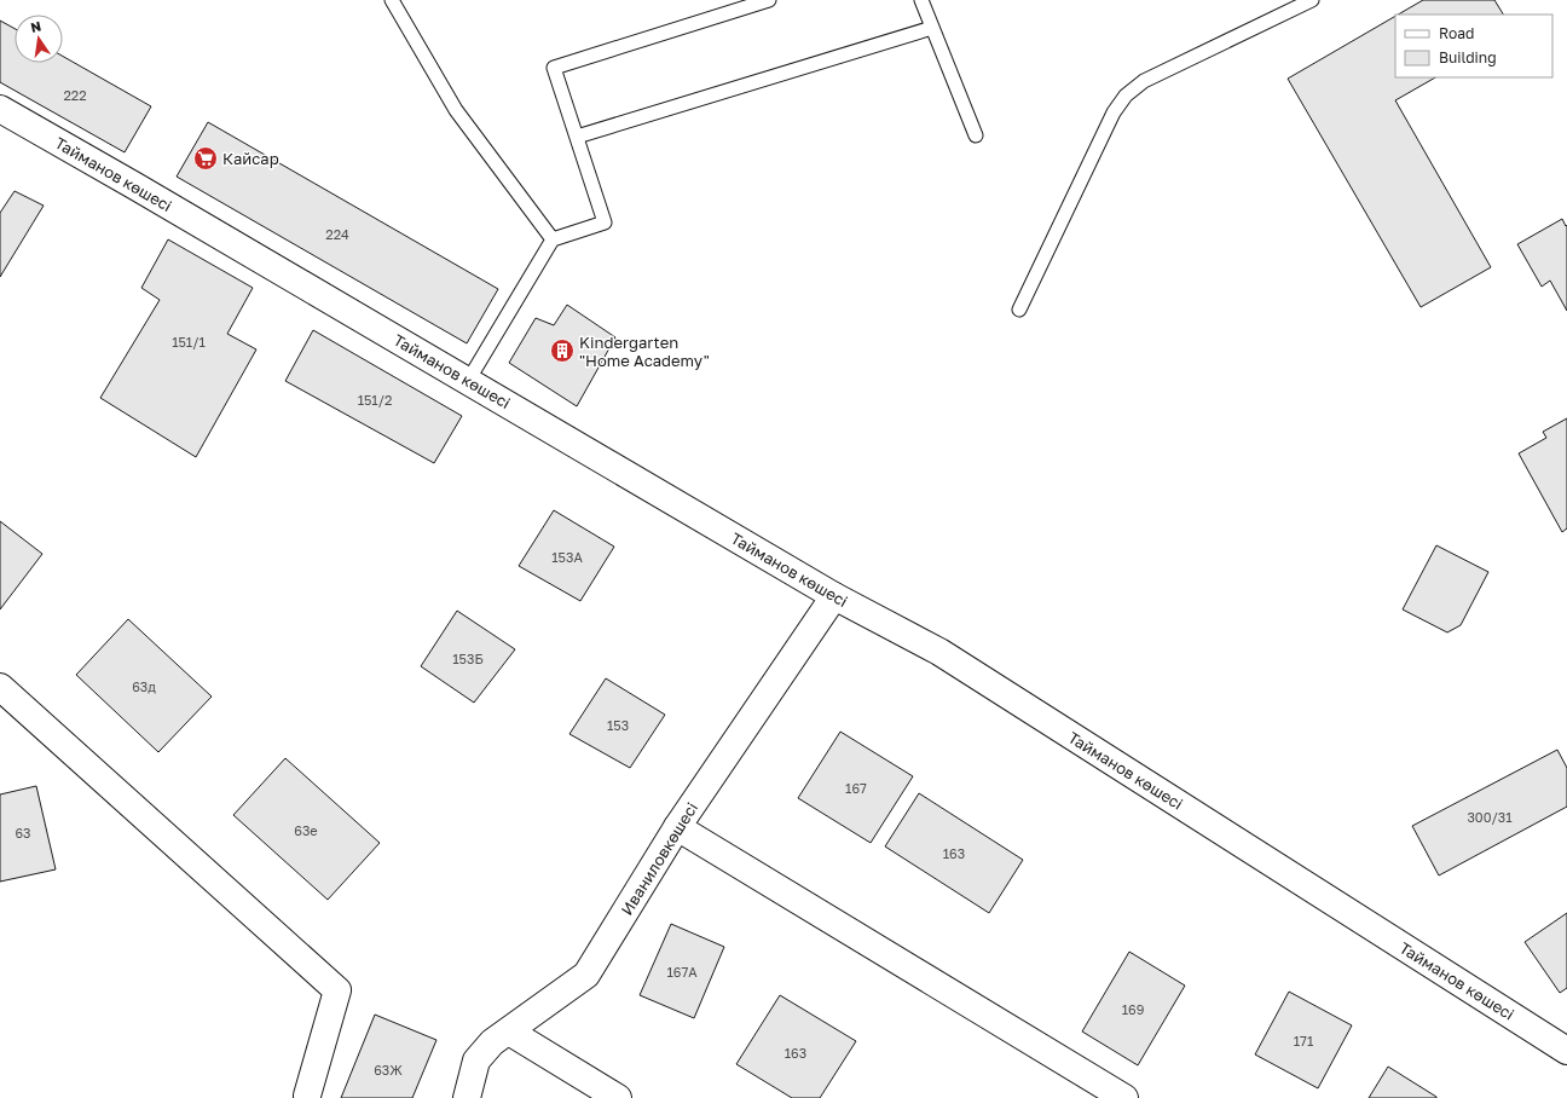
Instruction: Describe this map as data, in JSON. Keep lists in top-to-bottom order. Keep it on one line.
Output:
{"streets":{"street":["Тайманов көшесі","Иваниловкөшесі"]},"crossings":[["Тайманов көшесі","Иваниловкөшесі"]],"places":{"supermarket":["Кайсар"],"building":["Kindergarten \"Home Academy\""]},"house_numbers":["222","224","151/1","151/2","153А","153Б","63д","153","167","300/31","63е","63","163","167А","169","171","163","63Ж"],"legend":["Road","Building"],"north":"top"}
